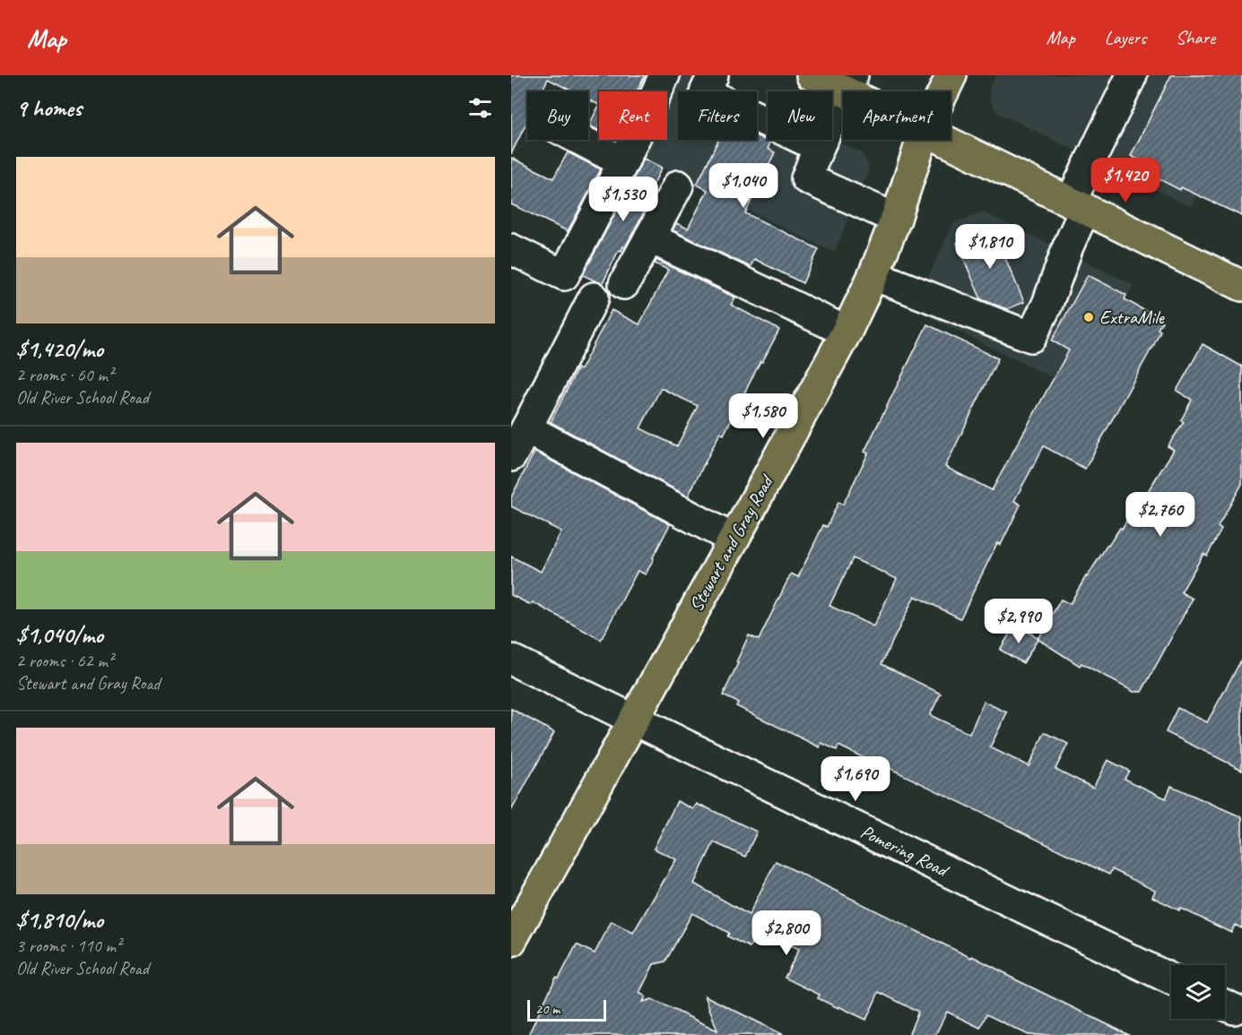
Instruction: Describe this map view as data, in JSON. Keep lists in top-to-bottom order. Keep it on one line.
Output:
{"streets":{"main road":["Stewart and Gray Road"],"street":["Pomering Road"]},"crossings":[["Stewart and Gray Road","Pomering Road"]],"places":["ExtraMile"],"scale_bar":"20 m","page":{"header":"Map","nav":["Map","Layers","Share"],"heading":"9 homes","chip":["Buy","Rent","Filters","New","Apartment"],"list":[{"name":"$1,420/mo","note":"2 rooms · 60 m² · Old River School Road"},{"name":"$1,040/mo","note":"2 rooms · 62 m² · Stewart and Gray Road"},{"name":"$1,810/mo","note":"3 rooms · 110 m² · Old River School Road"}],"price":["$1,420","$1,040","$1,530","$1,810","$1,580","$2,760","$2,990","$1,690","$2,800"],"scale":"20 m"}}
